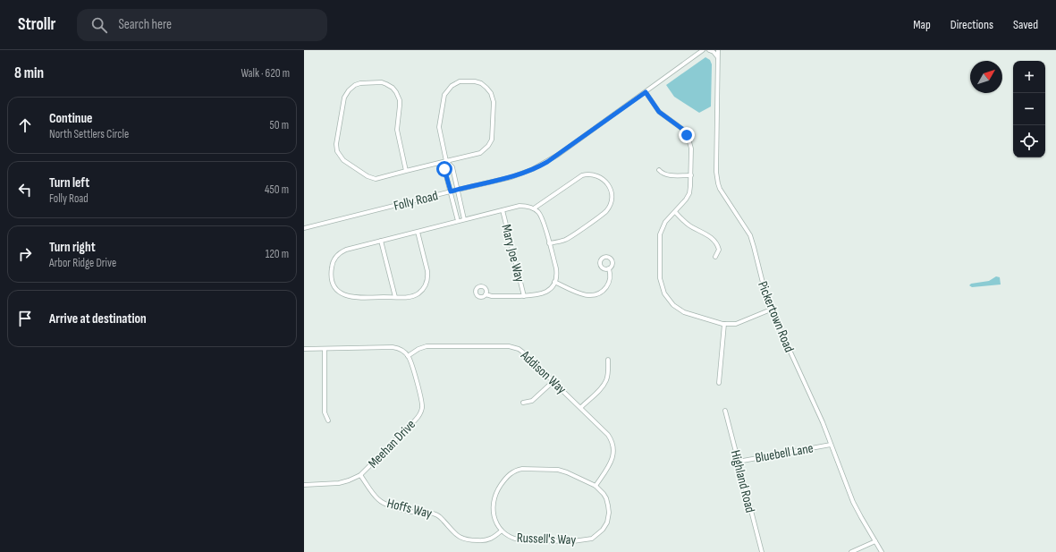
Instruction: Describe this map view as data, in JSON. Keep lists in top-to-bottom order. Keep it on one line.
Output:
{"streets":{"street":["Folly Road","Mary Joe Way","Pickertown Road","Addison Way","Meehan Drive","Bluebell Lane","Highland Road","Hoffs Way","Russell's Way"]},"crossings":[["Pickertown Road","Bluebell Lane"],["Addison Way","Meehan Drive"],["Addison Way","Hoffs Way"],["Addison Way","Russell's Way"],["Meehan Drive","Hoffs Way"],["Bluebell Lane","Highland Road"],["Hoffs Way","Russell's Way"]],"north":"top right","page":{"header":"Strollr","search":"Search here","nav":["Map","Directions","Saved"],"heading":["8 min","Walk · 620 m"],"map_buttons":["+","−"],"list":[["Continue","North Settlers Circle","50 m"],["Turn left","Folly Road","450 m"],["Turn right","Arbor Ridge Drive","120 m"],"Arrive at destination"]}}
